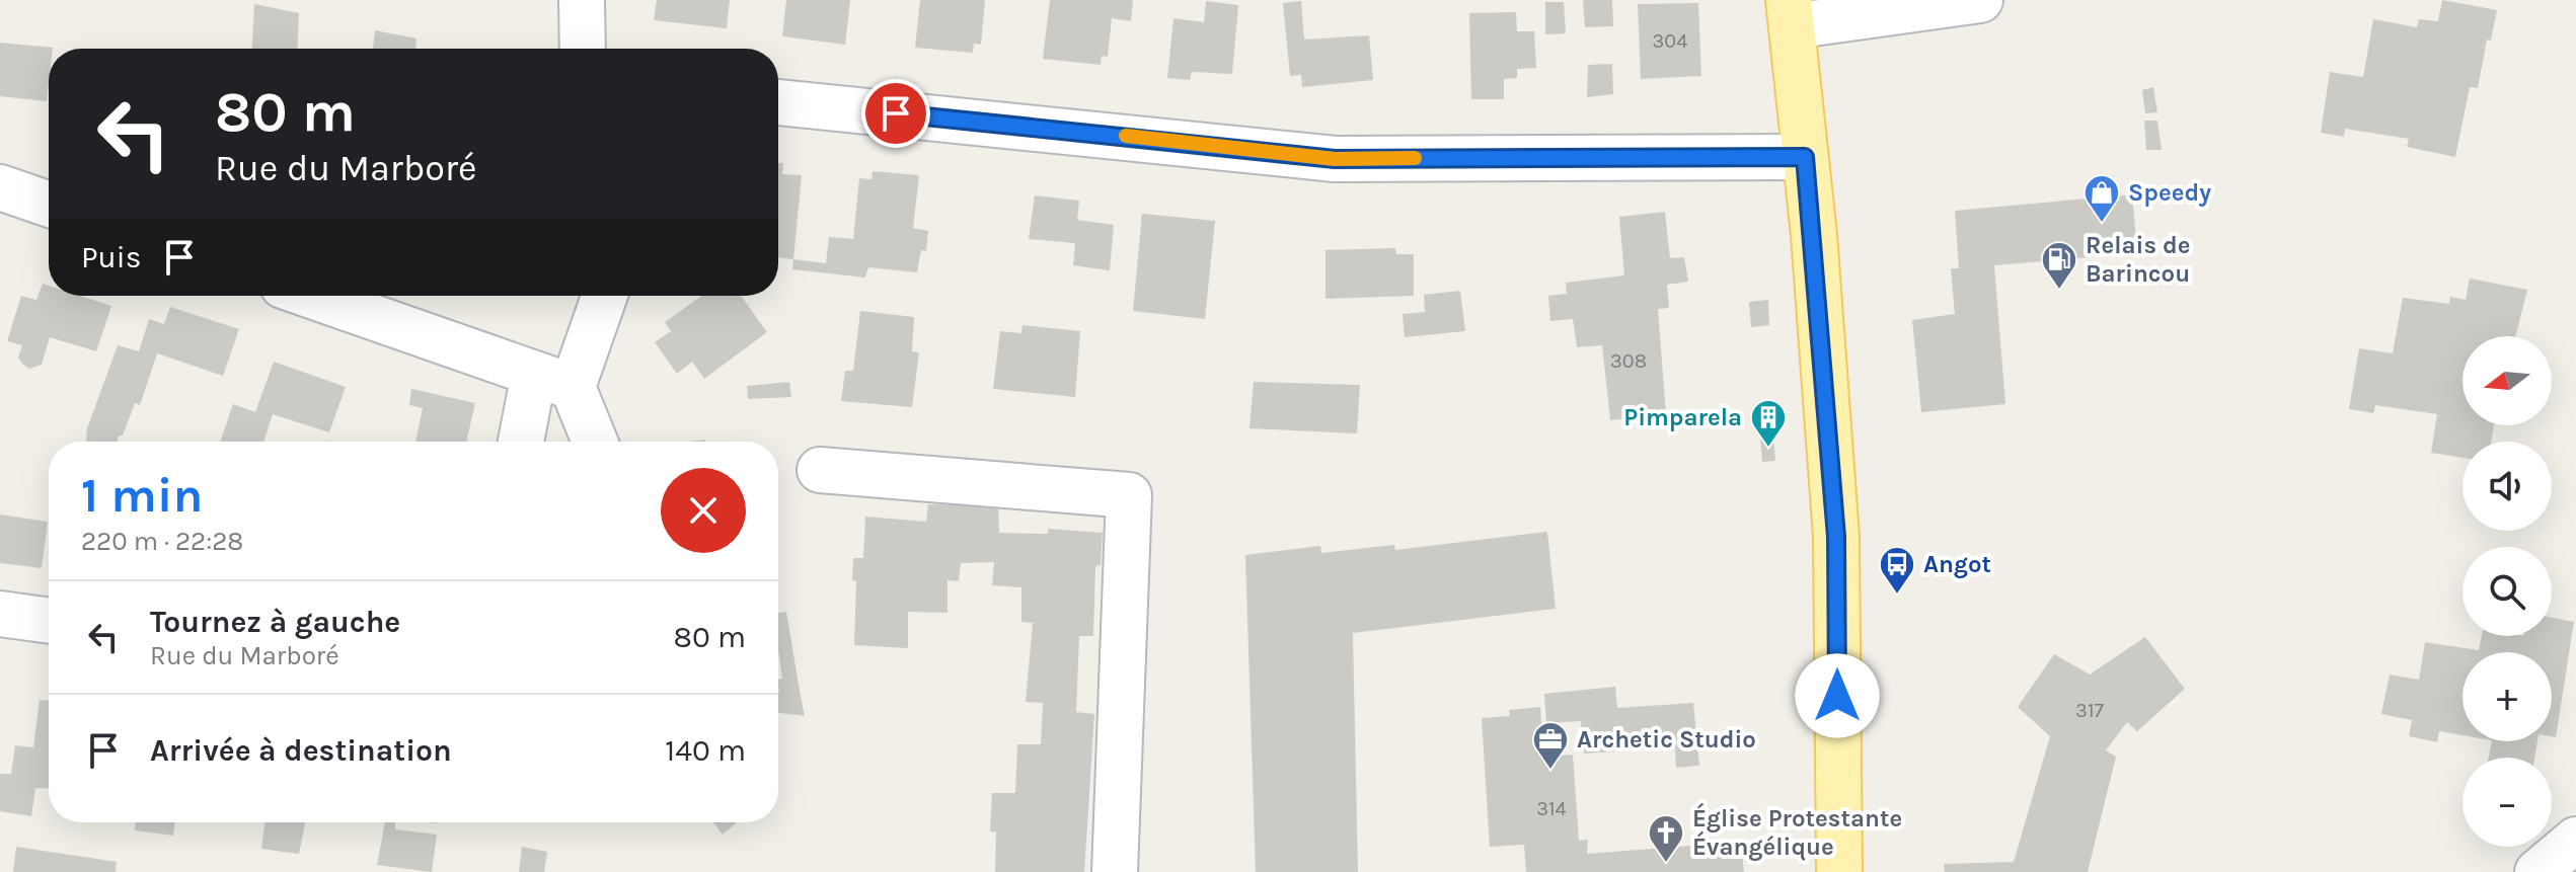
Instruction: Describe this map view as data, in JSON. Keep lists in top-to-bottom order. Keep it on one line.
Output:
{"places":{"shop":["Speedy"],"fuel station":["Relais de Barincou"],"building":["Pimparela"],"bus stop":["Angot"],"office":["Archetic Studio"],"church":["Église Protestante Évangélique"]},"house_numbers":["304","308","317","314"],"north":"left","page":{"turn":["80 m","Rue du Marboré"],"then":"Puis","map_buttons":["+","−"],"heading":["1 min","220 m · 22:28"],"list":[{"name":"Tournez à gauche","note":"Rue du Marboré","value":"80 m"},{"name":"Arrivée à destination","value":"140 m"}]}}
